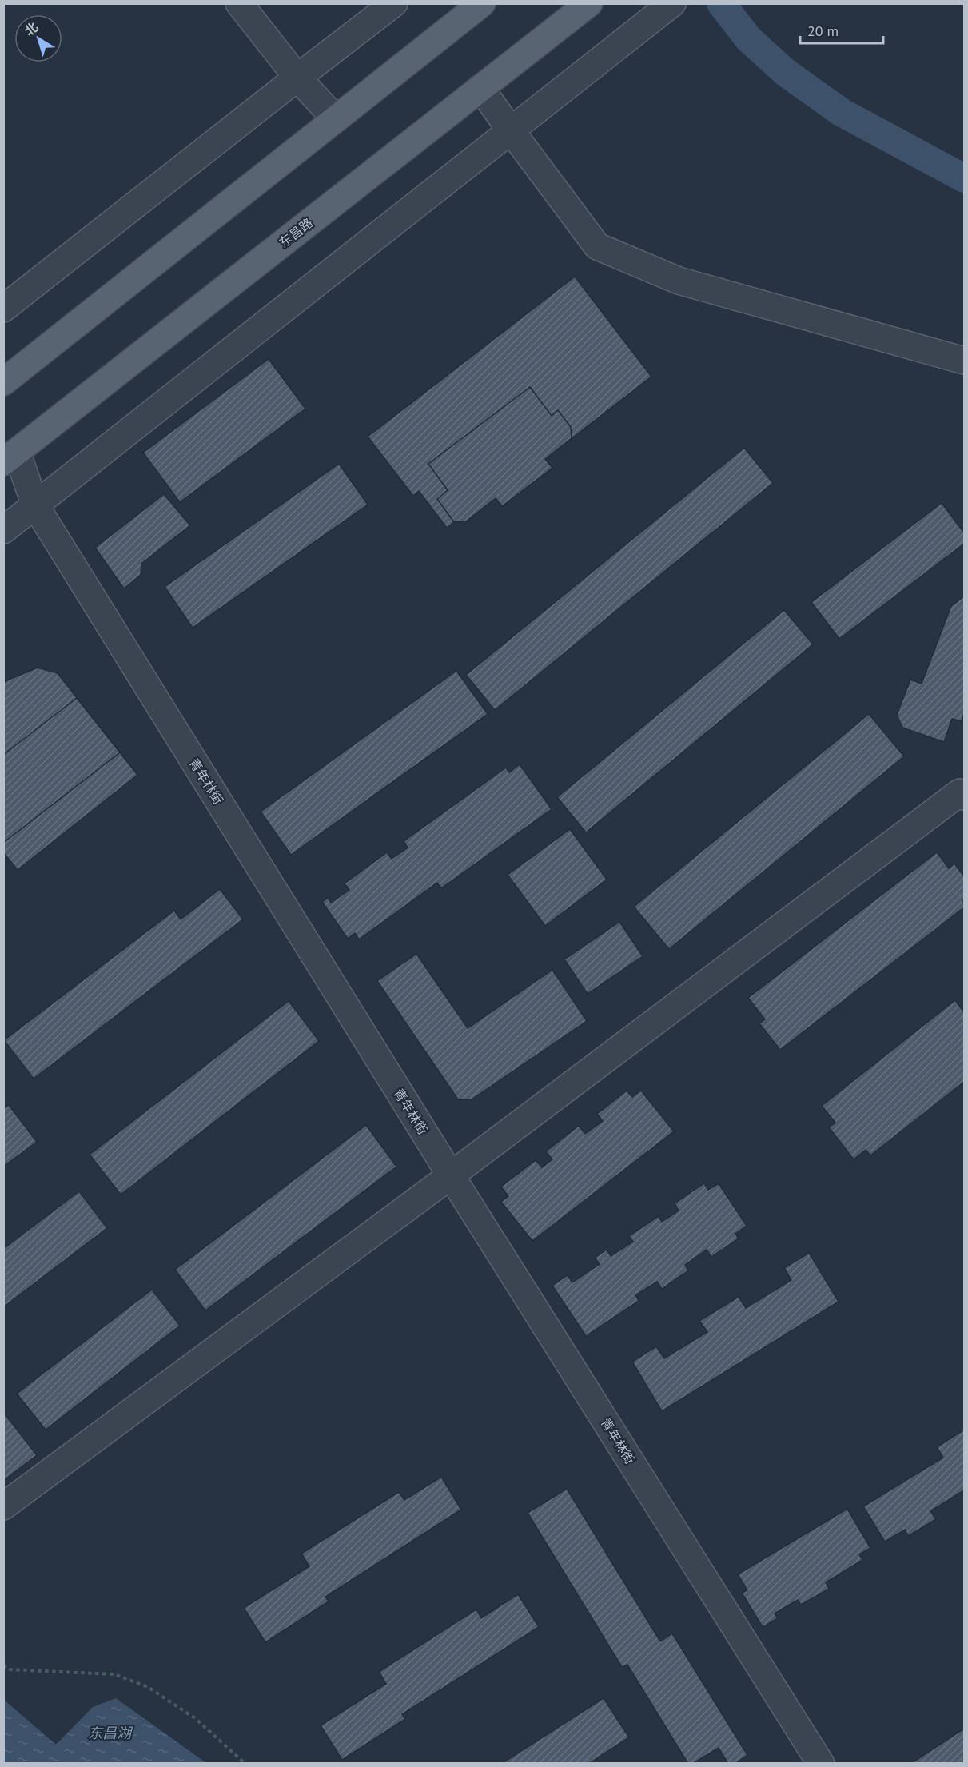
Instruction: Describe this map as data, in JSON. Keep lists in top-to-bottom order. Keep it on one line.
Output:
{"streets":{"main road":["东昌路"],"street":["青年林街"]},"crossings":[["东昌路","青年林街"]],"water":["东昌湖"],"scale_bar":"20 m","north":"top left"}
